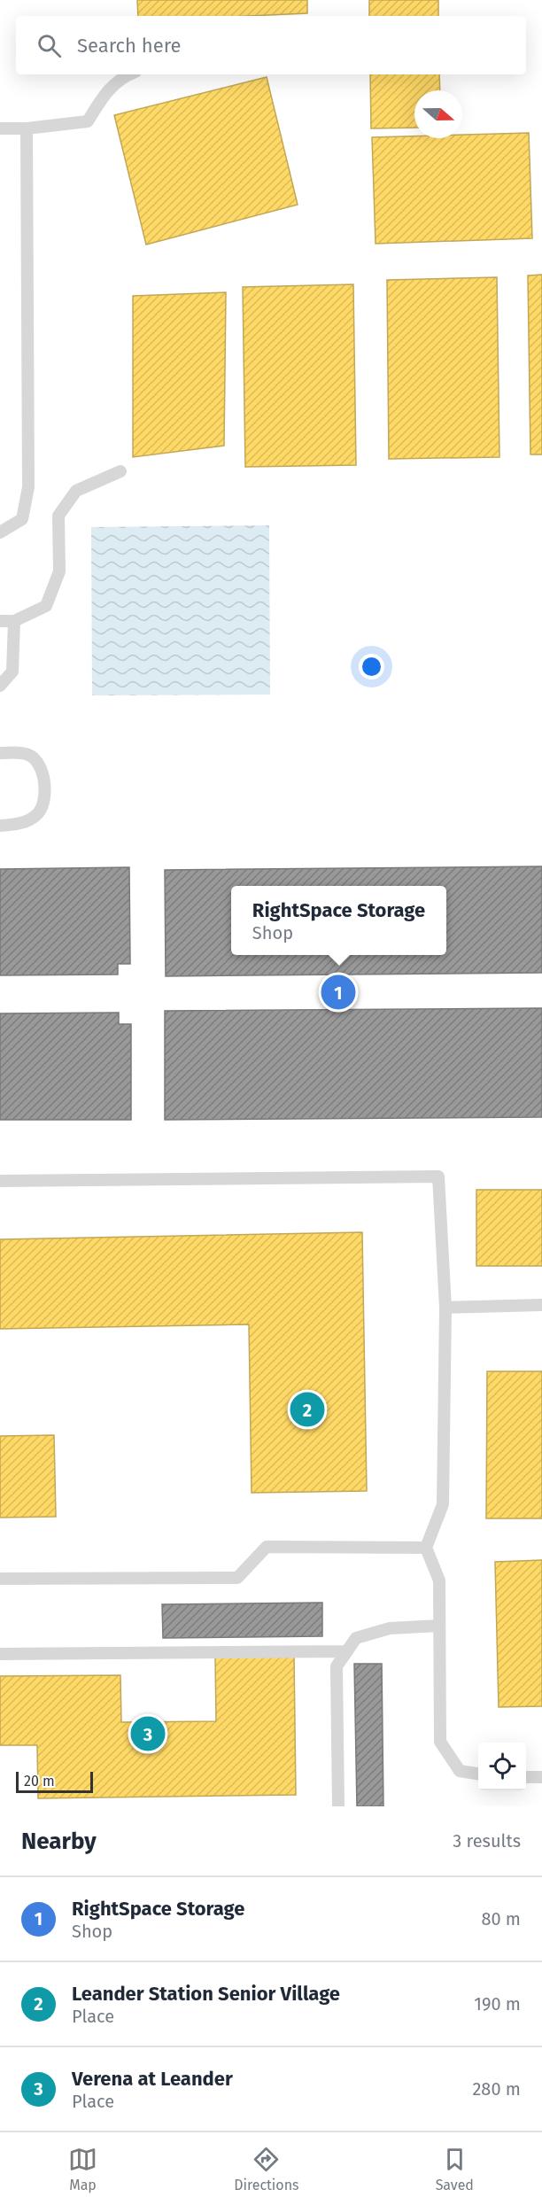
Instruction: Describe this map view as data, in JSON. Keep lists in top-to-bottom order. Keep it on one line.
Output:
{"scale_bar":"20 m","north":"right","page":{"search":"Search here","popup":["RightSpace Storage","Shop"],"pins":["1","2","3"],"scale":"20 m","heading":["Nearby","3 results"],"list":[{"mark":"1","name":"RightSpace Storage","note":"Shop","value":"80 m"},{"mark":"2","name":"Leander Station Senior Village","note":"Place","value":"190 m"},{"mark":"3","name":"Verena at Leander","note":"Place","value":"280 m"}],"nav":["Map","Directions","Saved"]}}
